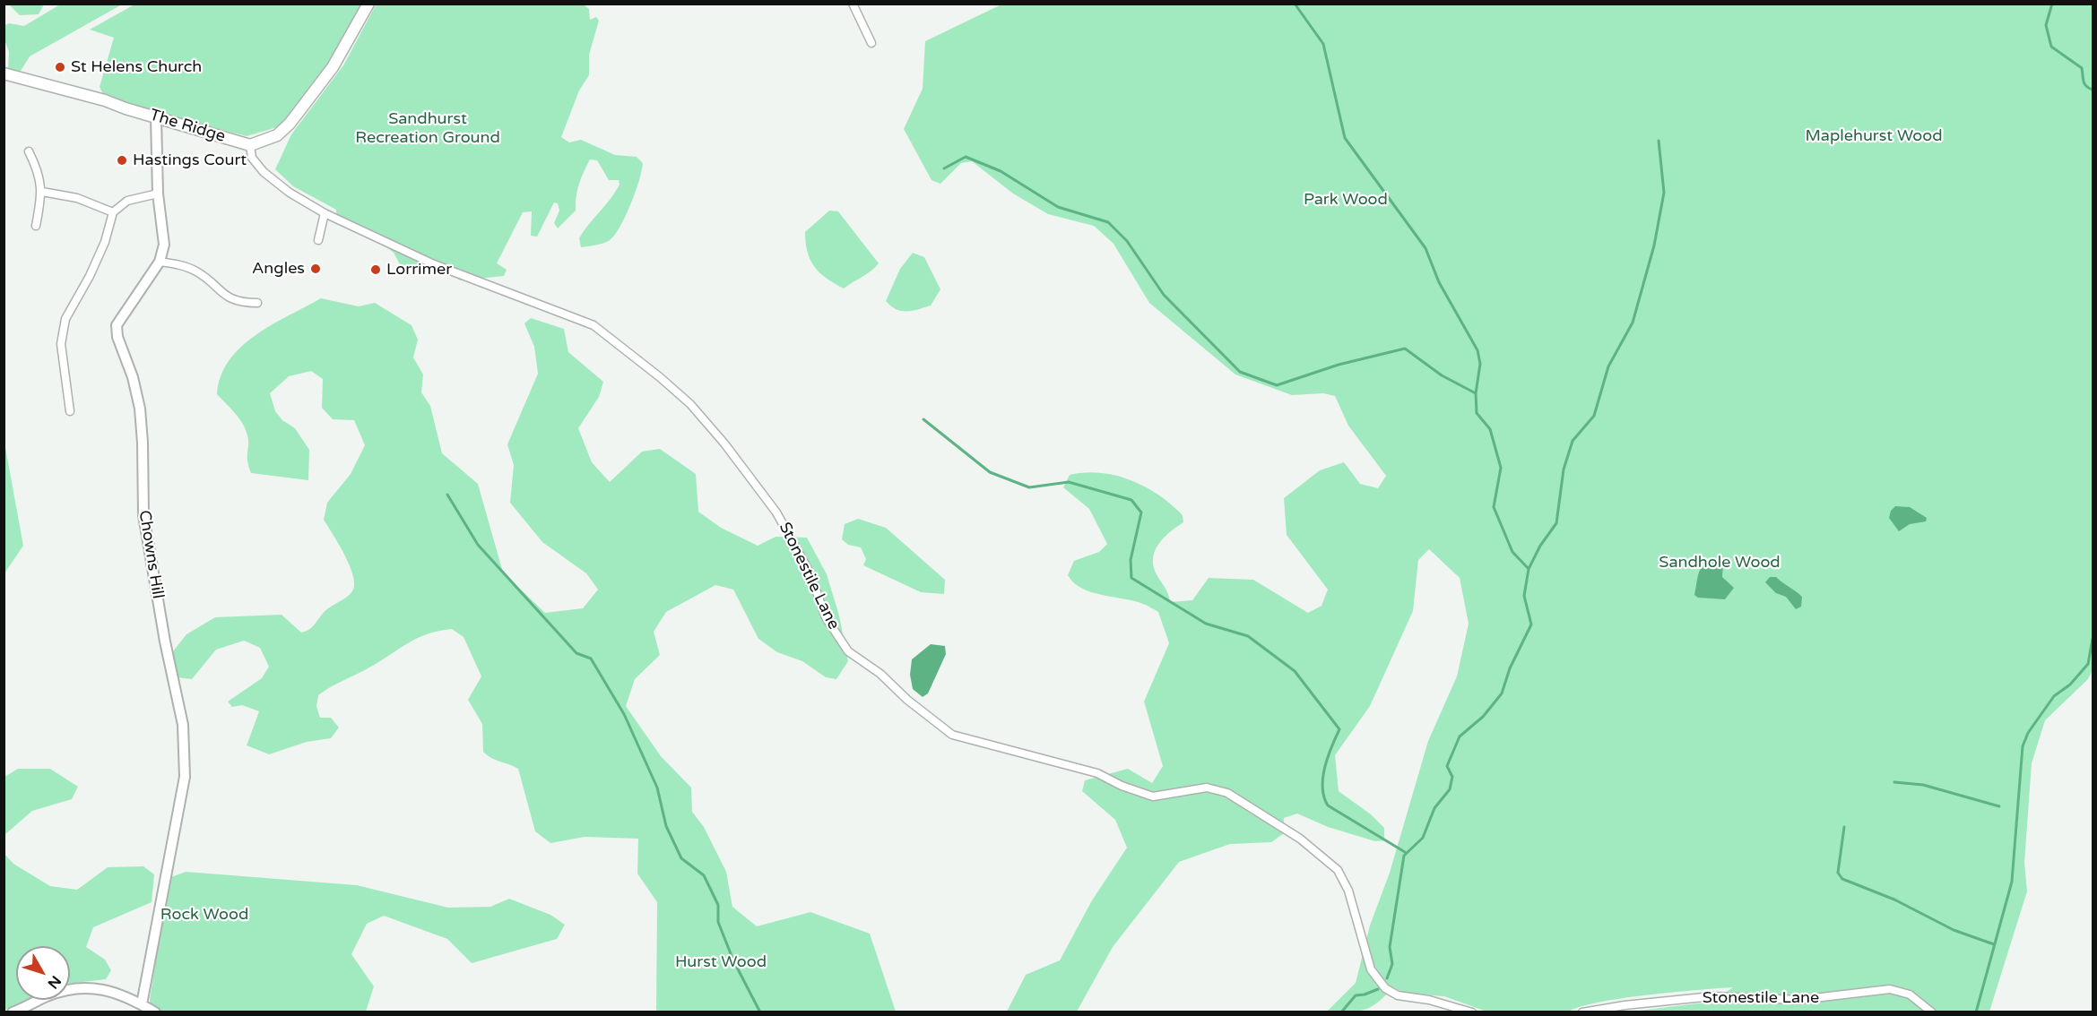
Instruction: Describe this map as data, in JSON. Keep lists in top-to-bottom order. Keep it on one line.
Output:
{"streets":{"main road":["The Ridge"],"street":["Chowns Hill","Stonestile Lane"]},"crossings":[["The Ridge","Chowns Hill"],["The Ridge","Stonestile Lane"]],"parks":["Sandhurst Recreation Ground","Maplehurst Wood","Park Wood","Sandhole Wood","Rock Wood","Hurst Wood"],"places":["St Helens Church","Hastings Court","Angles","Lorrimer"],"north":"bottom right"}
